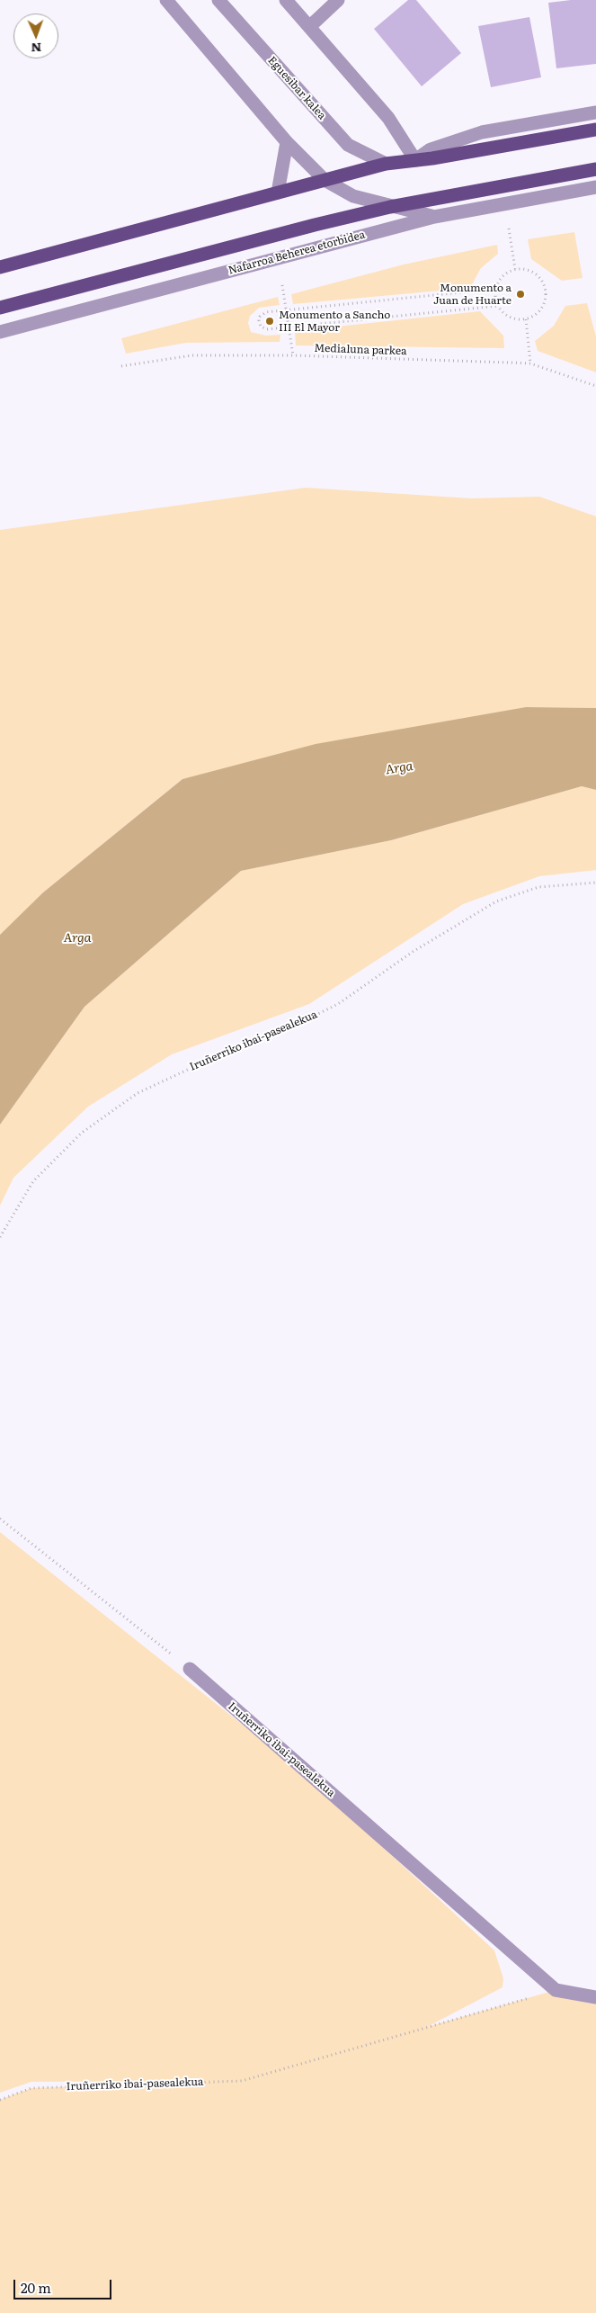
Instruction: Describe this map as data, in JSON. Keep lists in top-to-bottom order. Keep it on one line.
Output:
{"streets":{"main road":["Nafarroa Beherea etorbidea"],"street":["Eguesibar kalea","Iruñerriko ibai-pasealekua"],"path":["Medialuna parkea"]},"water":["Arga"],"places":["Monumento a Juan de Huarte","Monumento a Sancho III El Mayor"],"scale_bar":"20 m","north":"bottom"}
